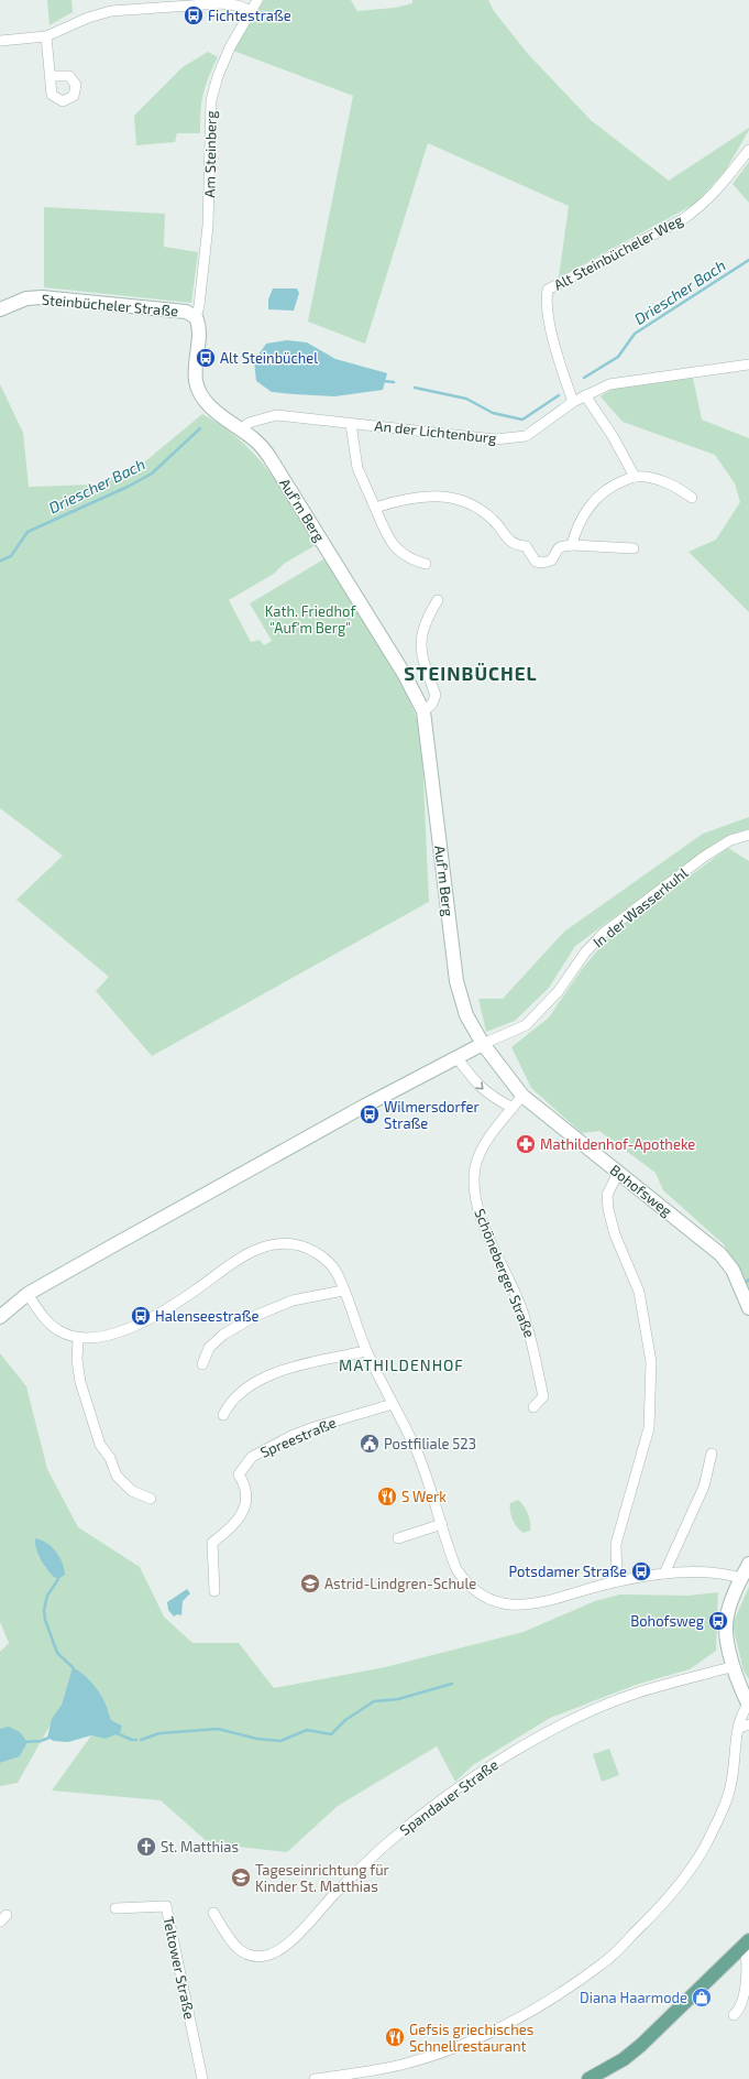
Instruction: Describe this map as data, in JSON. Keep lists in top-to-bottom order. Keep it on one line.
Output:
{"streets":{"street":["Am Steinberg","Alt Steinbücheler Weg","Steinbücheler Straße","An der Lichtenburg","Auf'm Berg","In der Wasserkuhl","Bohofsweg","Schöneberger Straße","Spreestraße","Spandauer Straße","Teltower Straße"]},"crossings":[["Am Steinberg","Steinbücheler Straße"],["Am Steinberg","Auf'm Berg"],["Alt Steinbücheler Weg","An der Lichtenburg"],["Steinbücheler Straße","Auf'm Berg"],["An der Lichtenburg","Auf'm Berg"],["Auf'm Berg","In der Wasserkuhl"],["Auf'm Berg","Bohofsweg"],["In der Wasserkuhl","Bohofsweg"],["Bohofsweg","Schöneberger Straße"]],"districts":["STEINBÜCHEL","MATHILDENHOF"],"water":["Driescher Bach"],"parks":["Kath. Friedhof \"Auf'm Berg\""],"places":{"bus stop":["Fichtestraße","Alt Steinbüchel","Wilmersdorfer Straße","Halenseestraße","Potsdamer Straße","Bohofsweg"],"pharmacy":["Mathildenhof-Apotheke"],"public building":["Postfiliale 523"],"restaurant":["S Werk","Gefsis griechisches Schnellrestaurant"],"school or university":["Astrid-Lindgren-Schule","Tageseinrichtung für Kinder St. Matthias"],"church":["St. Matthias"],"shop":["Diana Haarmode"]}}
